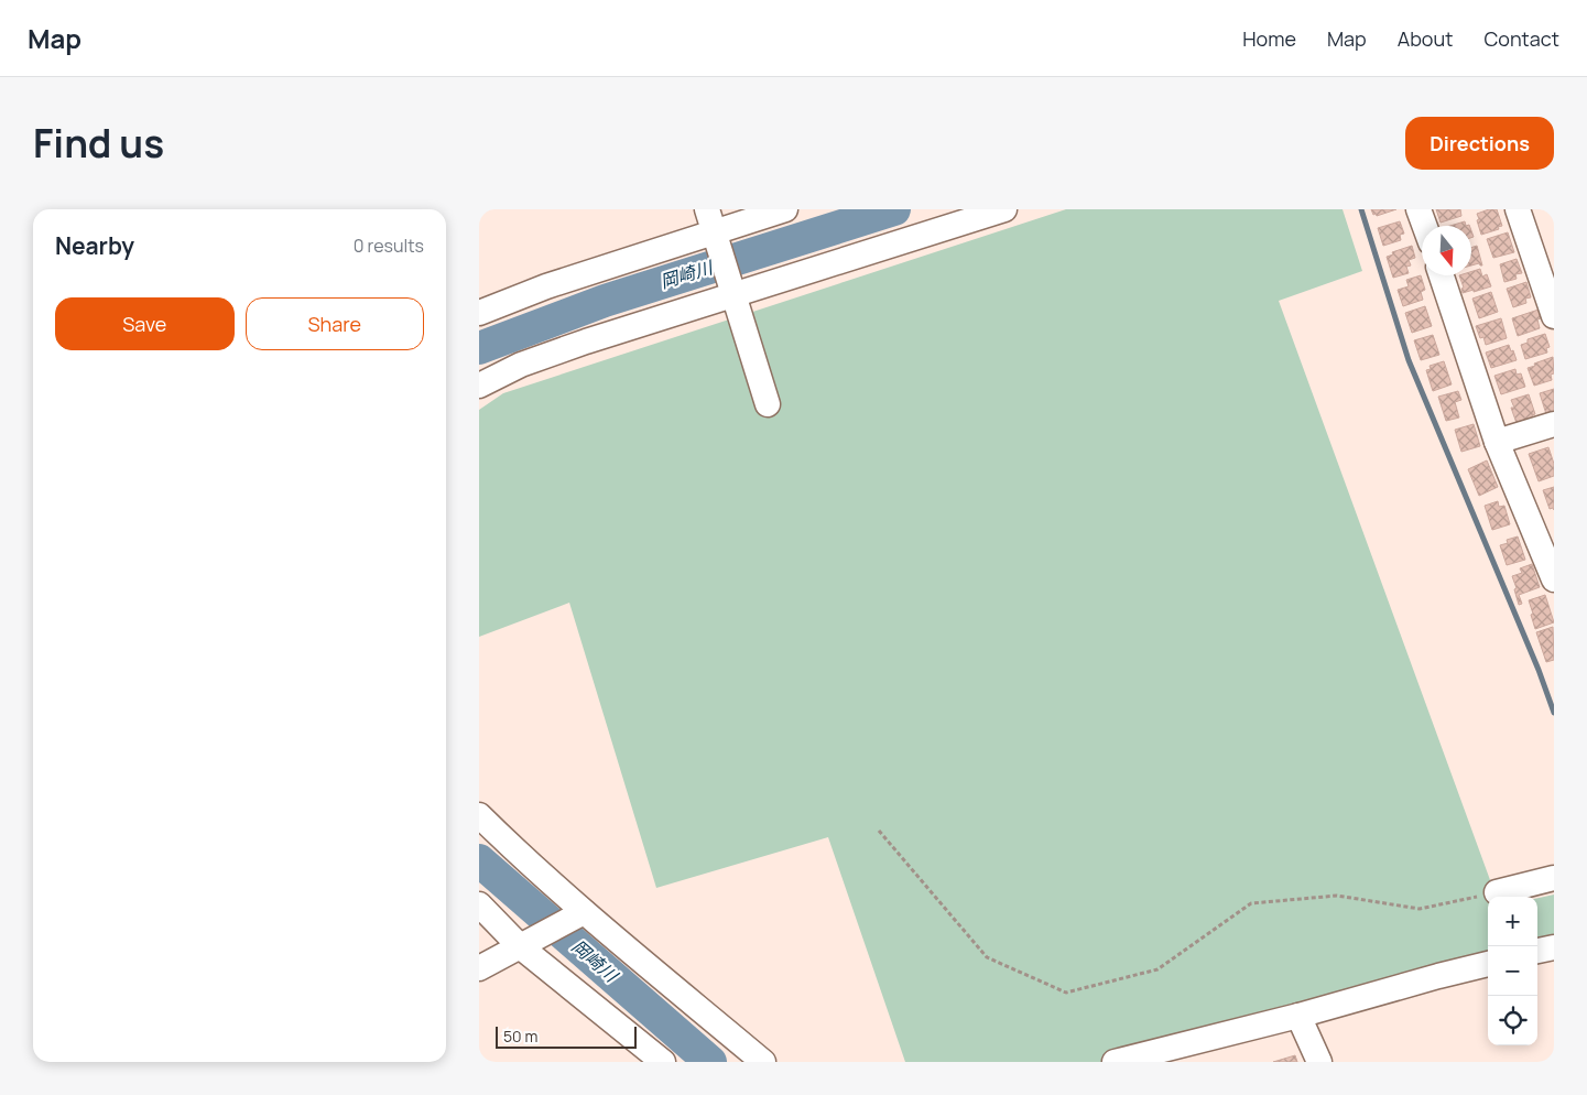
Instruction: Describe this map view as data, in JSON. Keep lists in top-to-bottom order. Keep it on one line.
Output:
{"water":["岡崎川"],"scale_bar":"50 m","north":"bottom","page":{"header":"Map","nav":["Home","Map","About","Contact"],"title":"Find us","buttons":["Directions",["Save","Share"]],"heading":["Nearby","0 results"],"map_buttons":["+","−"],"scale":"50 m"}}
